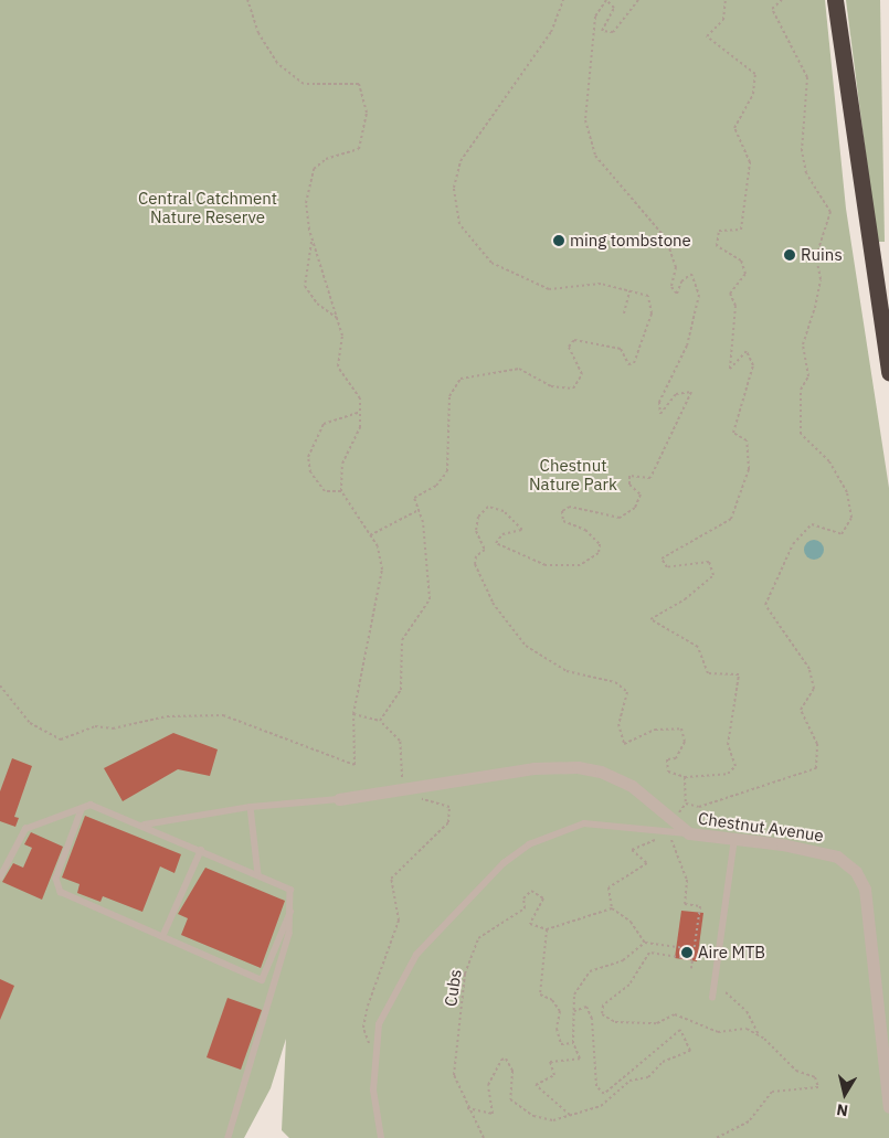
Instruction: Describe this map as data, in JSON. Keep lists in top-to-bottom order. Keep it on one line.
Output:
{"streets":{"street":["Chestnut Avenue"],"path":["Cubs"]},"parks":["Central Catchment Nature Reserve","Chestnut Nature Park"],"places":["ming tombstone","Ruins","Aire MTB"],"north":"bottom"}
